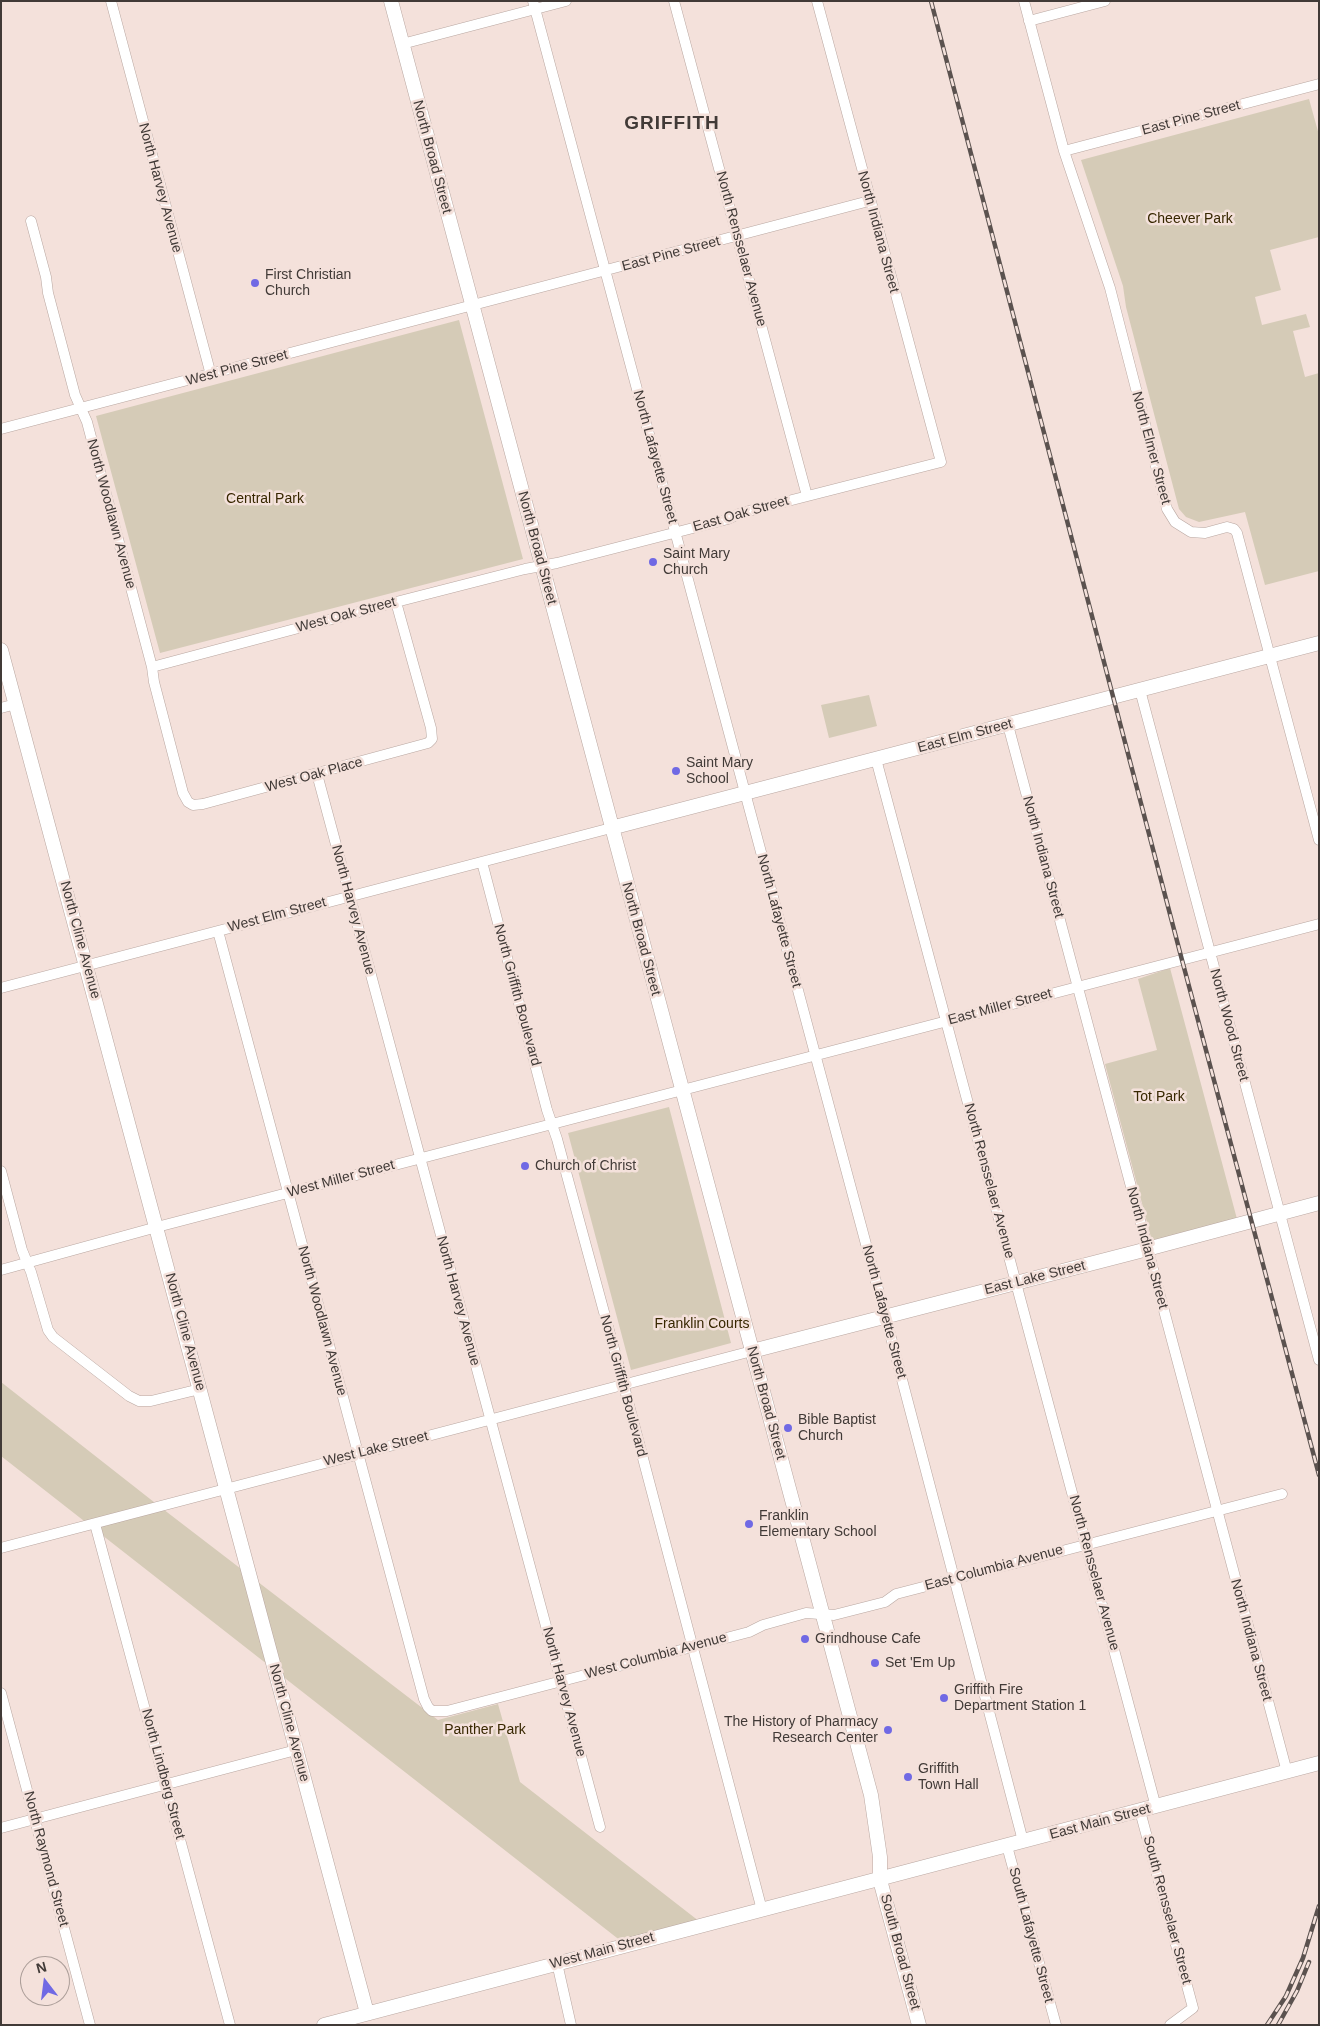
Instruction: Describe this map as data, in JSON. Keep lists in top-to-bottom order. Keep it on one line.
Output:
{"streets":{"street":["East Pine Street","North Broad Street","North Harvey Avenue","North Indiana Street","North Rensselaer Avenue","West Pine Street","North Elmer Street","North Lafayette Street","North Woodlawn Avenue","East Oak Street","West Oak Street","East Elm Street","West Oak Place","West Elm Street","North Cline Avenue","North Griffith Boulevard","East Miller Street","North Wood Street","West Miller Street","East Lake Street","West Lake Street","East Columbia Avenue","West Columbia Avenue","North Lindberg Street","East Main Street","North Raymond Street","South Rensselaer Street","South Lafayette Street","West Main Street","South Broad Street"]},"crossings":[["East Pine Street","North Broad Street"],["East Pine Street","North Indiana Street"],["East Pine Street","North Rensselaer Avenue"],["East Pine Street","West Pine Street"],["East Pine Street","North Elmer Street"],["East Pine Street","North Lafayette Street"],["North Broad Street","West Pine Street"],["North Broad Street","East Oak Street"],["North Broad Street","West Oak Street"],["North Broad Street","East Elm Street"],["North Broad Street","West Elm Street"],["North Broad Street","East Miller Street"],["North Broad Street","West Miller Street"],["North Broad Street","East Lake Street"],["North Broad Street","West Lake Street"],["North Broad Street","East Columbia Avenue"],["North Broad Street","West Columbia Avenue"],["North Broad Street","East Main Street"],["North Broad Street","West Main Street"],["North Broad Street","South Broad Street"],["North Harvey Avenue","West Pine Street"],["North Harvey Avenue","West Oak Place"],["North Harvey Avenue","West Elm Street"],["North Harvey Avenue","West Miller Street"],["North Harvey Avenue","West Lake Street"],["North Harvey Avenue","West Columbia Avenue"],["North Indiana Street","East Oak Street"],["North Indiana Street","East Elm Street"],["North Indiana Street","East Miller Street"],["North Indiana Street","East Lake Street"],["North Indiana Street","East Columbia Avenue"],["North Indiana Street","East Main Street"],["North Rensselaer Avenue","East Oak Street"],["North Rensselaer Avenue","East Elm Street"],["North Rensselaer Avenue","East Miller Street"],["North Rensselaer Avenue","East Lake Street"],["North Rensselaer Avenue","East Columbia Avenue"],["North Rensselaer Avenue","East Main Street"],["West Pine Street","North Woodlawn Avenue"],["North Elmer Street","East Elm Street"],["North Lafayette Street","East Oak Street"],["North Lafayette Street","East Elm Street"],["North Lafayette Street","East Miller Street"],["North Lafayette Street","East Lake Street"],["North Lafayette Street","East Columbia Avenue"],["North Lafayette Street","East Main Street"],["North Woodlawn Avenue","West Oak Street"],["North Woodlawn Avenue","West Oak Place"],["North Woodlawn Avenue","West Elm Street"],["North Woodlawn Avenue","West Miller Street"],["North Woodlawn Avenue","West Lake Street"],["North Woodlawn Avenue","West Columbia Avenue"],["East Oak Street","West Oak Street"],["West Oak Street","West Oak Place"],["East Elm Street","West Elm Street"],["East Elm Street","North Wood Street"],["West Elm Street","North Cline Avenue"],["West Elm Street","North Griffith Boulevard"],["North Cline Avenue","West Miller Street"],["North Cline Avenue","West Lake Street"],["North Cline Avenue","West Main Street"],["North Griffith Boulevard","West Miller Street"],["North Griffith Boulevard","West Lake Street"],["North Griffith Boulevard","West Columbia Avenue"],["North Griffith Boulevard","West Main Street"],["East Miller Street","North Wood Street"],["East Miller Street","West Miller Street"],["North Wood Street","East Lake Street"],["East Lake Street","West Lake Street"],["West Lake Street","North Lindberg Street"],["East Columbia Avenue","West Columbia Avenue"],["East Main Street","South Rensselaer Street"],["East Main Street","South Lafayette Street"],["East Main Street","West Main Street"],["East Main Street","South Broad Street"],["West Main Street","South Broad Street"]],"districts":["GRIFFITH"],"parks":["Cheever Park","Central Park","Tot Park","Franklin Courts","Panther Park"],"places":["First Christian Church","Saint Mary Church","Saint Mary School","Church of Christ","Bible Baptist Church","Franklin Elementary School","Grindhouse Cafe","Set 'Em Up","Griffith Fire Department Station 1","The History of Pharmacy Research Center","Griffith Town Hall"],"north":"top"}
